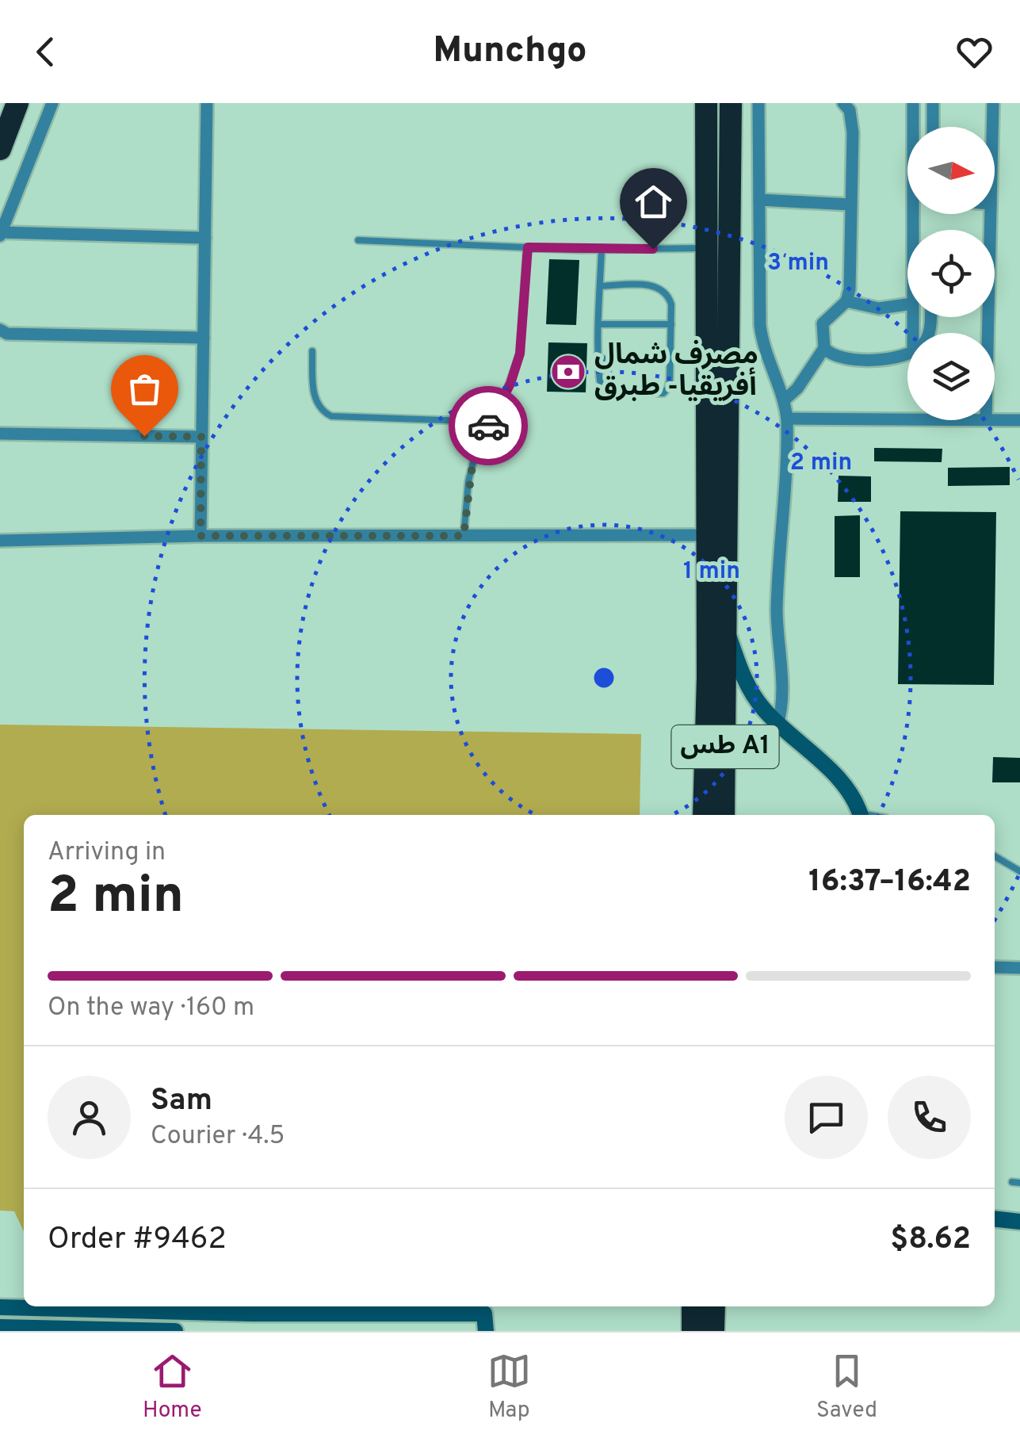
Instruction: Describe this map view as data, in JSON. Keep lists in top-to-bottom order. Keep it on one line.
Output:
{"streets":{"highway":["طس A1"]},"places":{"bank":["مصرف شمال أفريقيا- طبرق"]},"north":"right","page":{"header":"Munchgo","heading":["2 min","Arriving in","16:37–16:42"],"panel":["Sam","Courier · 4.5","Order #9462","$8.62"],"bar":"On the way · 160 m","tabs":["Home","Map","Saved"]},"rings":["3 min","2 min","1 min"]}
